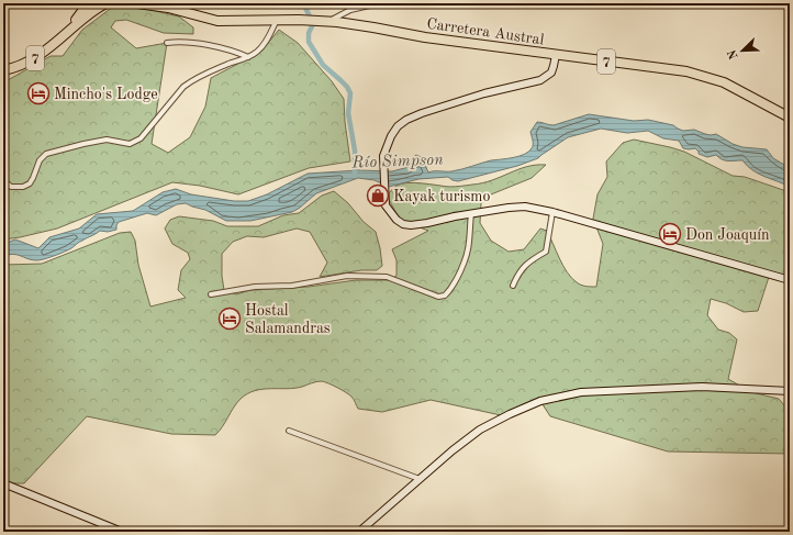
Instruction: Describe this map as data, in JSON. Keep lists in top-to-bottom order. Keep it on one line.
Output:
{"streets":{"highway":["Carretera Austral","7"]},"water":["Río Simpson"],"places":{"hotel":["Mincho's Lodge","Don Joaquín","Hostal Salamandras"],"shop":["Kayak turismo"]},"north":"bottom left"}
